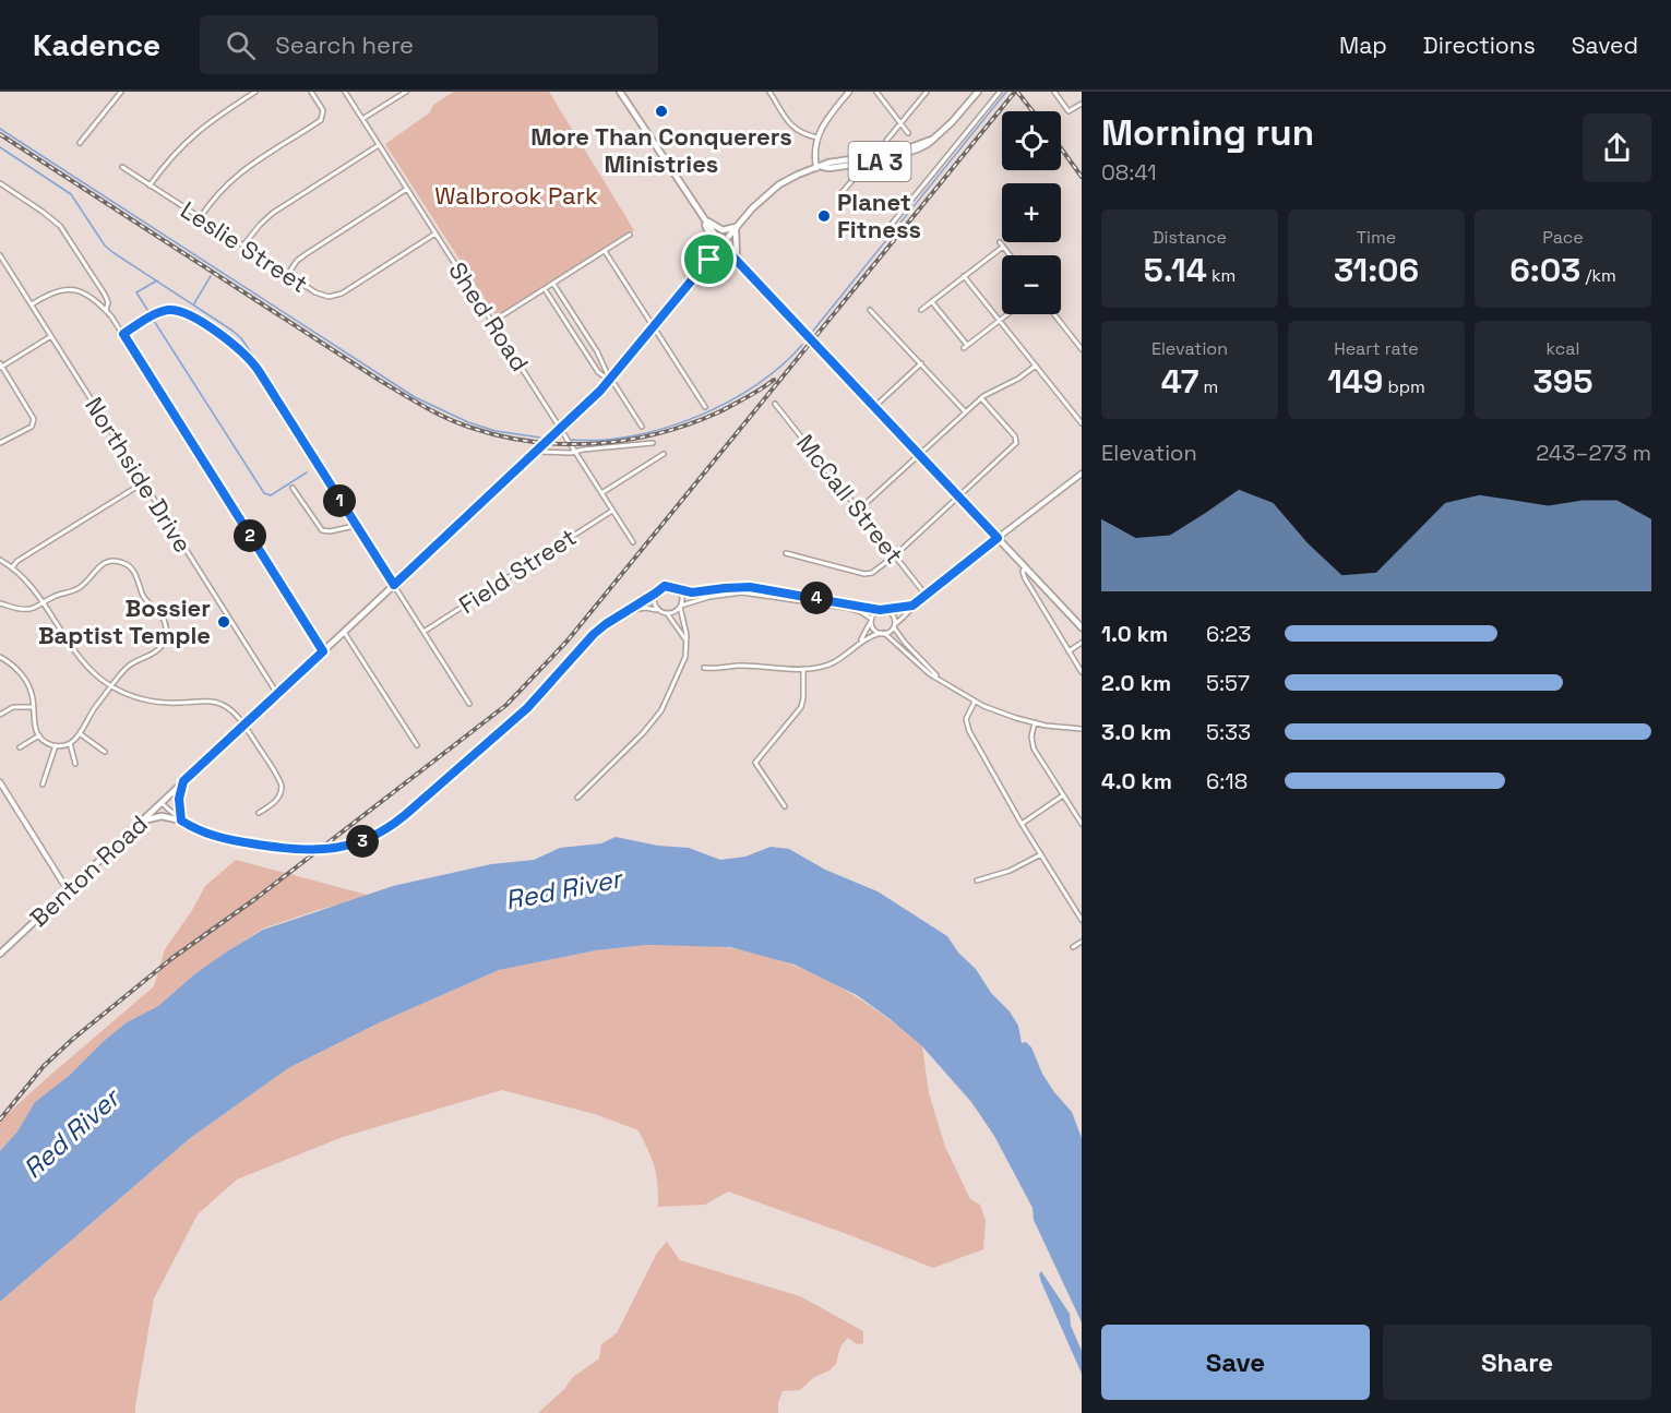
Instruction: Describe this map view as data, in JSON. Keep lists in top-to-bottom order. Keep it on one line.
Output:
{"streets":{"main road":["LA 3","Benton Road"],"street":["Leslie Street","Shed Road","Northside Drive","McCall Street","Field Street"]},"crossings":[["LA 3","Benton Road"],["Leslie Street","Shed Road"],["Shed Road","Field Street"],["Shed Road","Benton Road"],["Northside Drive","Benton Road"]],"water":["Red River"],"parks":["Walbrook Park"],"places":["More Than Conquerers Ministries","Planet Fitness","Bossier Baptist Temple"],"page":{"header":"Kadence","search":"Search here","nav":["Map","Directions","Saved"],"heading":["Morning run","08:41"],"map_buttons":["+","−"],"stats":[["Distance","5.14 km"],["Time","31:06"],["Pace","6:03 /km"],["Elevation","47 m"],["Heart rate","149 bpm"],["kcal","395"]],"chart":["Elevation","243–273 m"],"pins":["1","2","4","3"],"list":[{"name":"1.0 km","note":"6:23"},{"name":"2.0 km","note":"5:57"},{"name":"3.0 km","note":"5:33"},{"name":"4.0 km","note":"6:18"}],"buttons":["Save","Share"]}}
